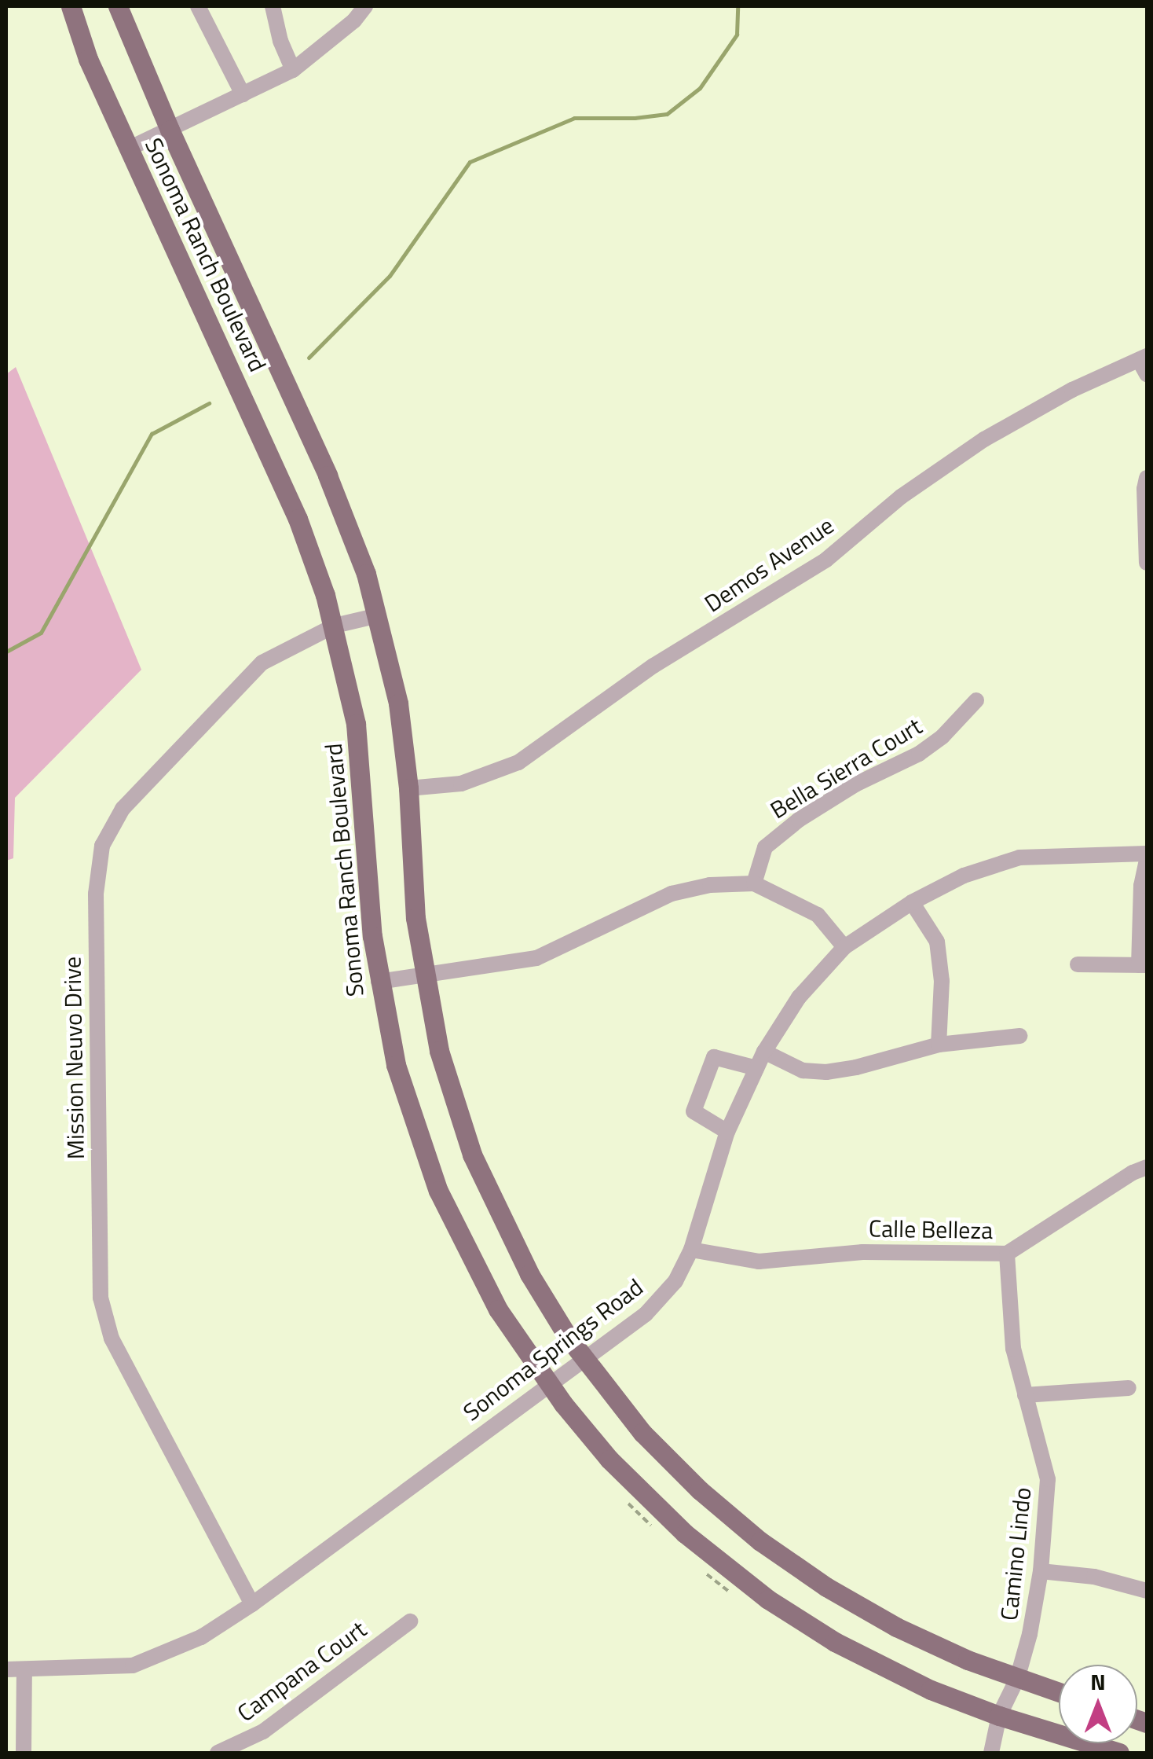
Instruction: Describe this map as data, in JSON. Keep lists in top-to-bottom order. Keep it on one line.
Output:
{"streets":{"main road":["Sonoma Ranch Boulevard"],"street":["Demos Avenue","Bella Sierra Court","Mission Neuvo Drive","Calle Belleza","Sonoma Springs Road","Camino Lindo","Campana Court"]},"crossings":[["Sonoma Ranch Boulevard","Demos Avenue"],["Sonoma Ranch Boulevard","Mission Neuvo Drive"],["Sonoma Ranch Boulevard","Sonoma Springs Road"],["Sonoma Ranch Boulevard","Camino Lindo"],["Mission Neuvo Drive","Sonoma Springs Road"],["Calle Belleza","Sonoma Springs Road"],["Calle Belleza","Camino Lindo"]],"north":"top"}
